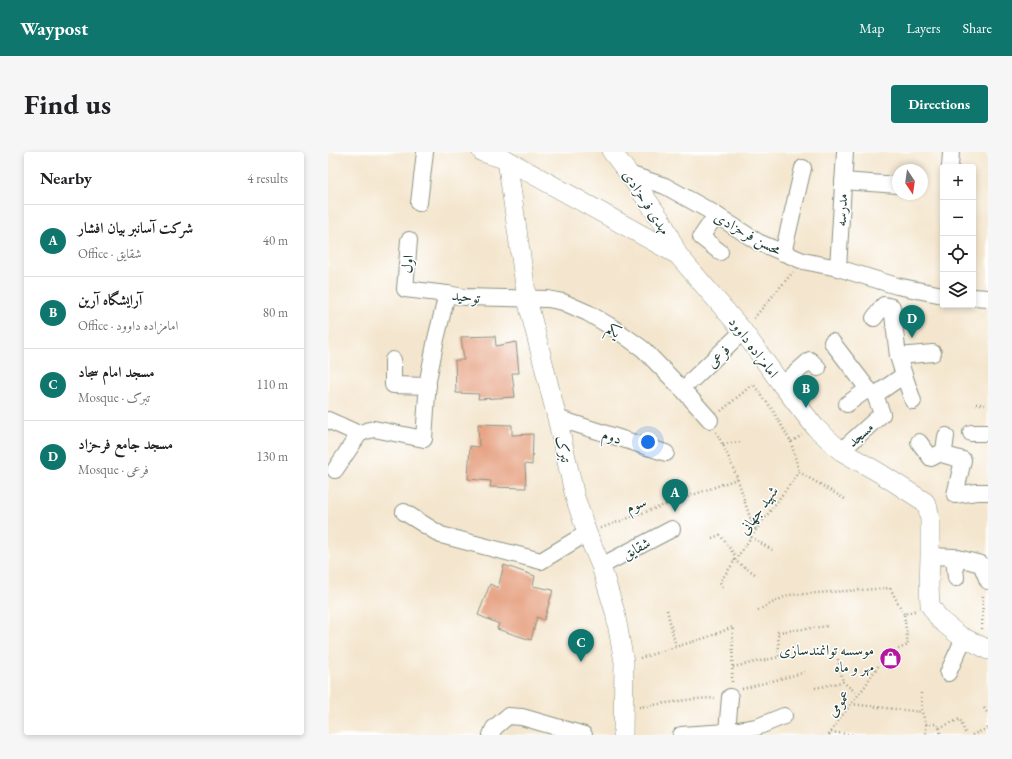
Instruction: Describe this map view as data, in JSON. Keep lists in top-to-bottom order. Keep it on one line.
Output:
{"streets":{"street":["مهدی فرحزادی","مدرسه","محسن فرحزادی","اول","توحید","یکم","امامزاده داوود","فرعی","مسجد","دوم","تبرک","شقایق"],"path":["سوم","شهید جهانی","عمومی"]},"crossings":[["مهدی فرحزادی","محسن فرحزادی"],["مهدی فرحزادی","امامزاده داوود"],["مدرسه","محسن فرحزادی"],["اول","توحید"],["توحید","یکم"],["توحید","تبرک"],["یکم","فرعی"],["یکم","تبرک"],["امامزاده داوود","فرعی"],["امامزاده داوود","مسجد"],["امامزاده داوود","تبرک"],["دوم","تبرک"],["تبرک","سوم"],["تبرک","شقایق"]],"places":{"shop":["موسسه توانمندسازی مهر و ماه"]},"north":"bottom","page":{"header":"Waypost","nav":["Map","Layers","Share"],"buttons":"Directions","title":"Find us","heading":["Nearby","4 results"],"map_buttons":["+","−"],"list":[{"mark":"A","name":"شرکت آسانبر بیان افشار","note":"Office · شقایق","value":"40 m"},{"mark":"B","name":"آرایشگاه آرین","note":"Office · امامزاده داوود","value":"80 m"},{"mark":"C","name":"مسجد امام سجاد","note":"Mosque · تبرک","value":"110 m"},{"mark":"D","name":"مسجد جامع فرحزاد","note":"Mosque · فرعی","value":"130 m"}],"pins":["D","B","A","C"]}}
